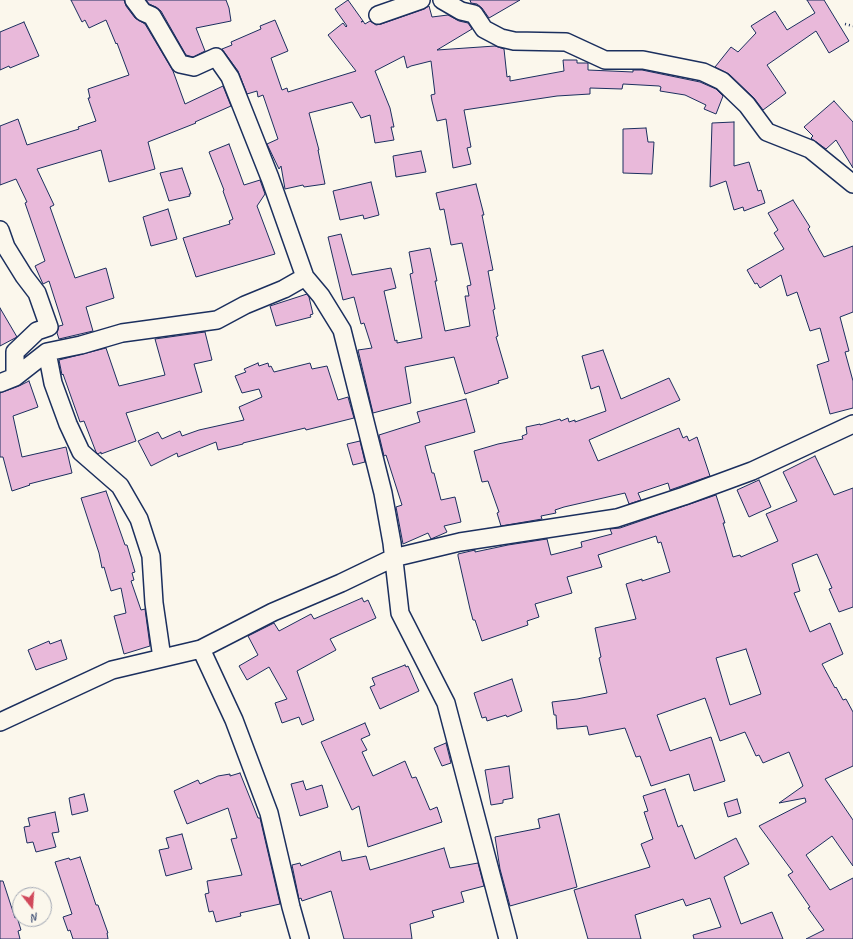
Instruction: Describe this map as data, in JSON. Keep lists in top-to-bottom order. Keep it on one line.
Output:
{"north":"bottom"}
